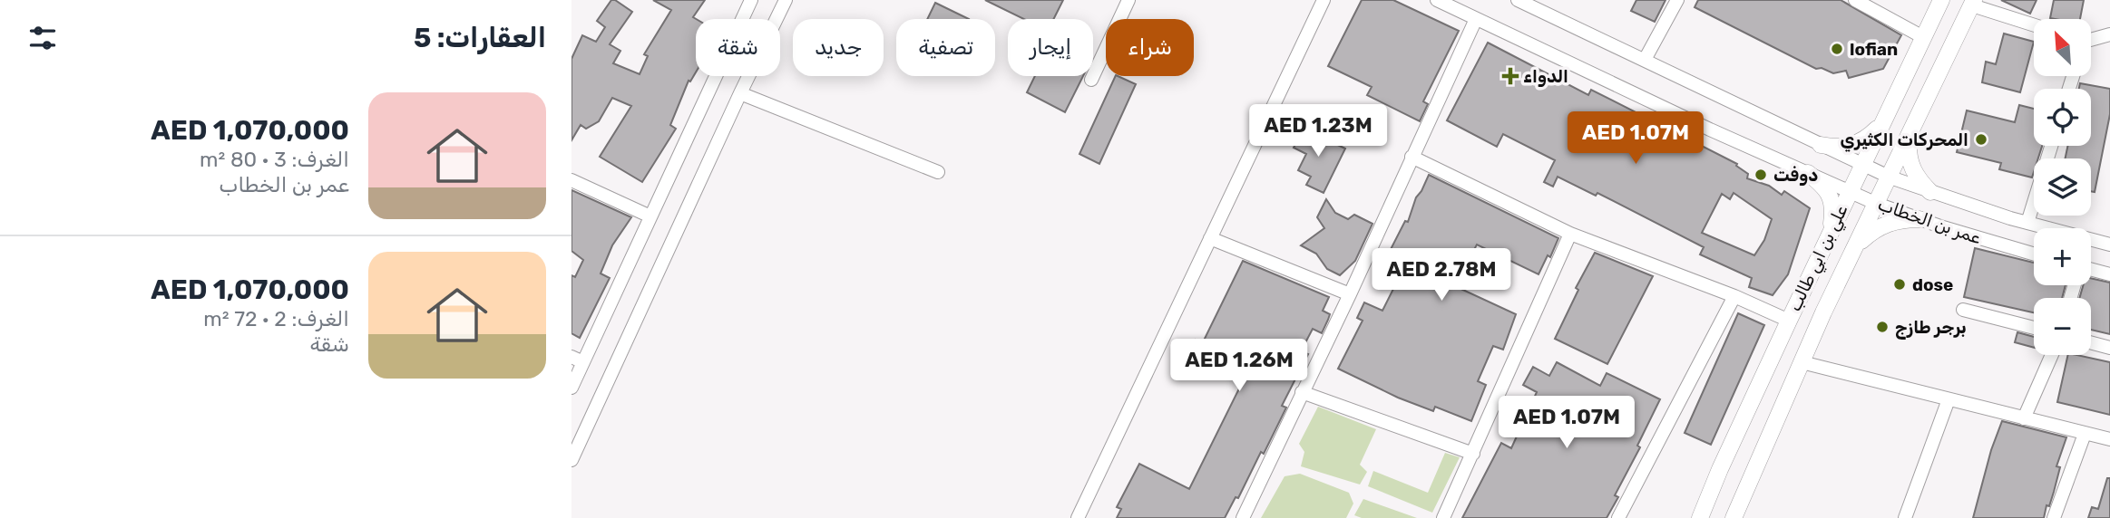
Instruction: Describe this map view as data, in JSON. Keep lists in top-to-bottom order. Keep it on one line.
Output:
{"streets":{"main road":["علي بن ابي طالب"],"street":["عمر بن الخطاب"]},"crossings":[["عمر بن الخطاب","علي بن ابي طالب"]],"places":{"other":["lofian","المحركات الكثيري","دوفت","dose","برجر طازج"],"health":["الدواء"]},"north":"top left","page":{"heading":"العقارات: 5","map_buttons":["+","−"],"chip":["شراء","إيجار","تصفية","جديد","شقة"],"list":[{"name":"AED 1,070,000","note":"الغرف: 3 · 80 m² · عمر بن الخطاب"},{"name":"AED 1,070,000","note":"الغرف: 2 · 72 m² · شقة"}],"price":["AED 1.23M","AED 1.07M","AED 2.78M","AED 1.26M","AED 1.07M"]}}
